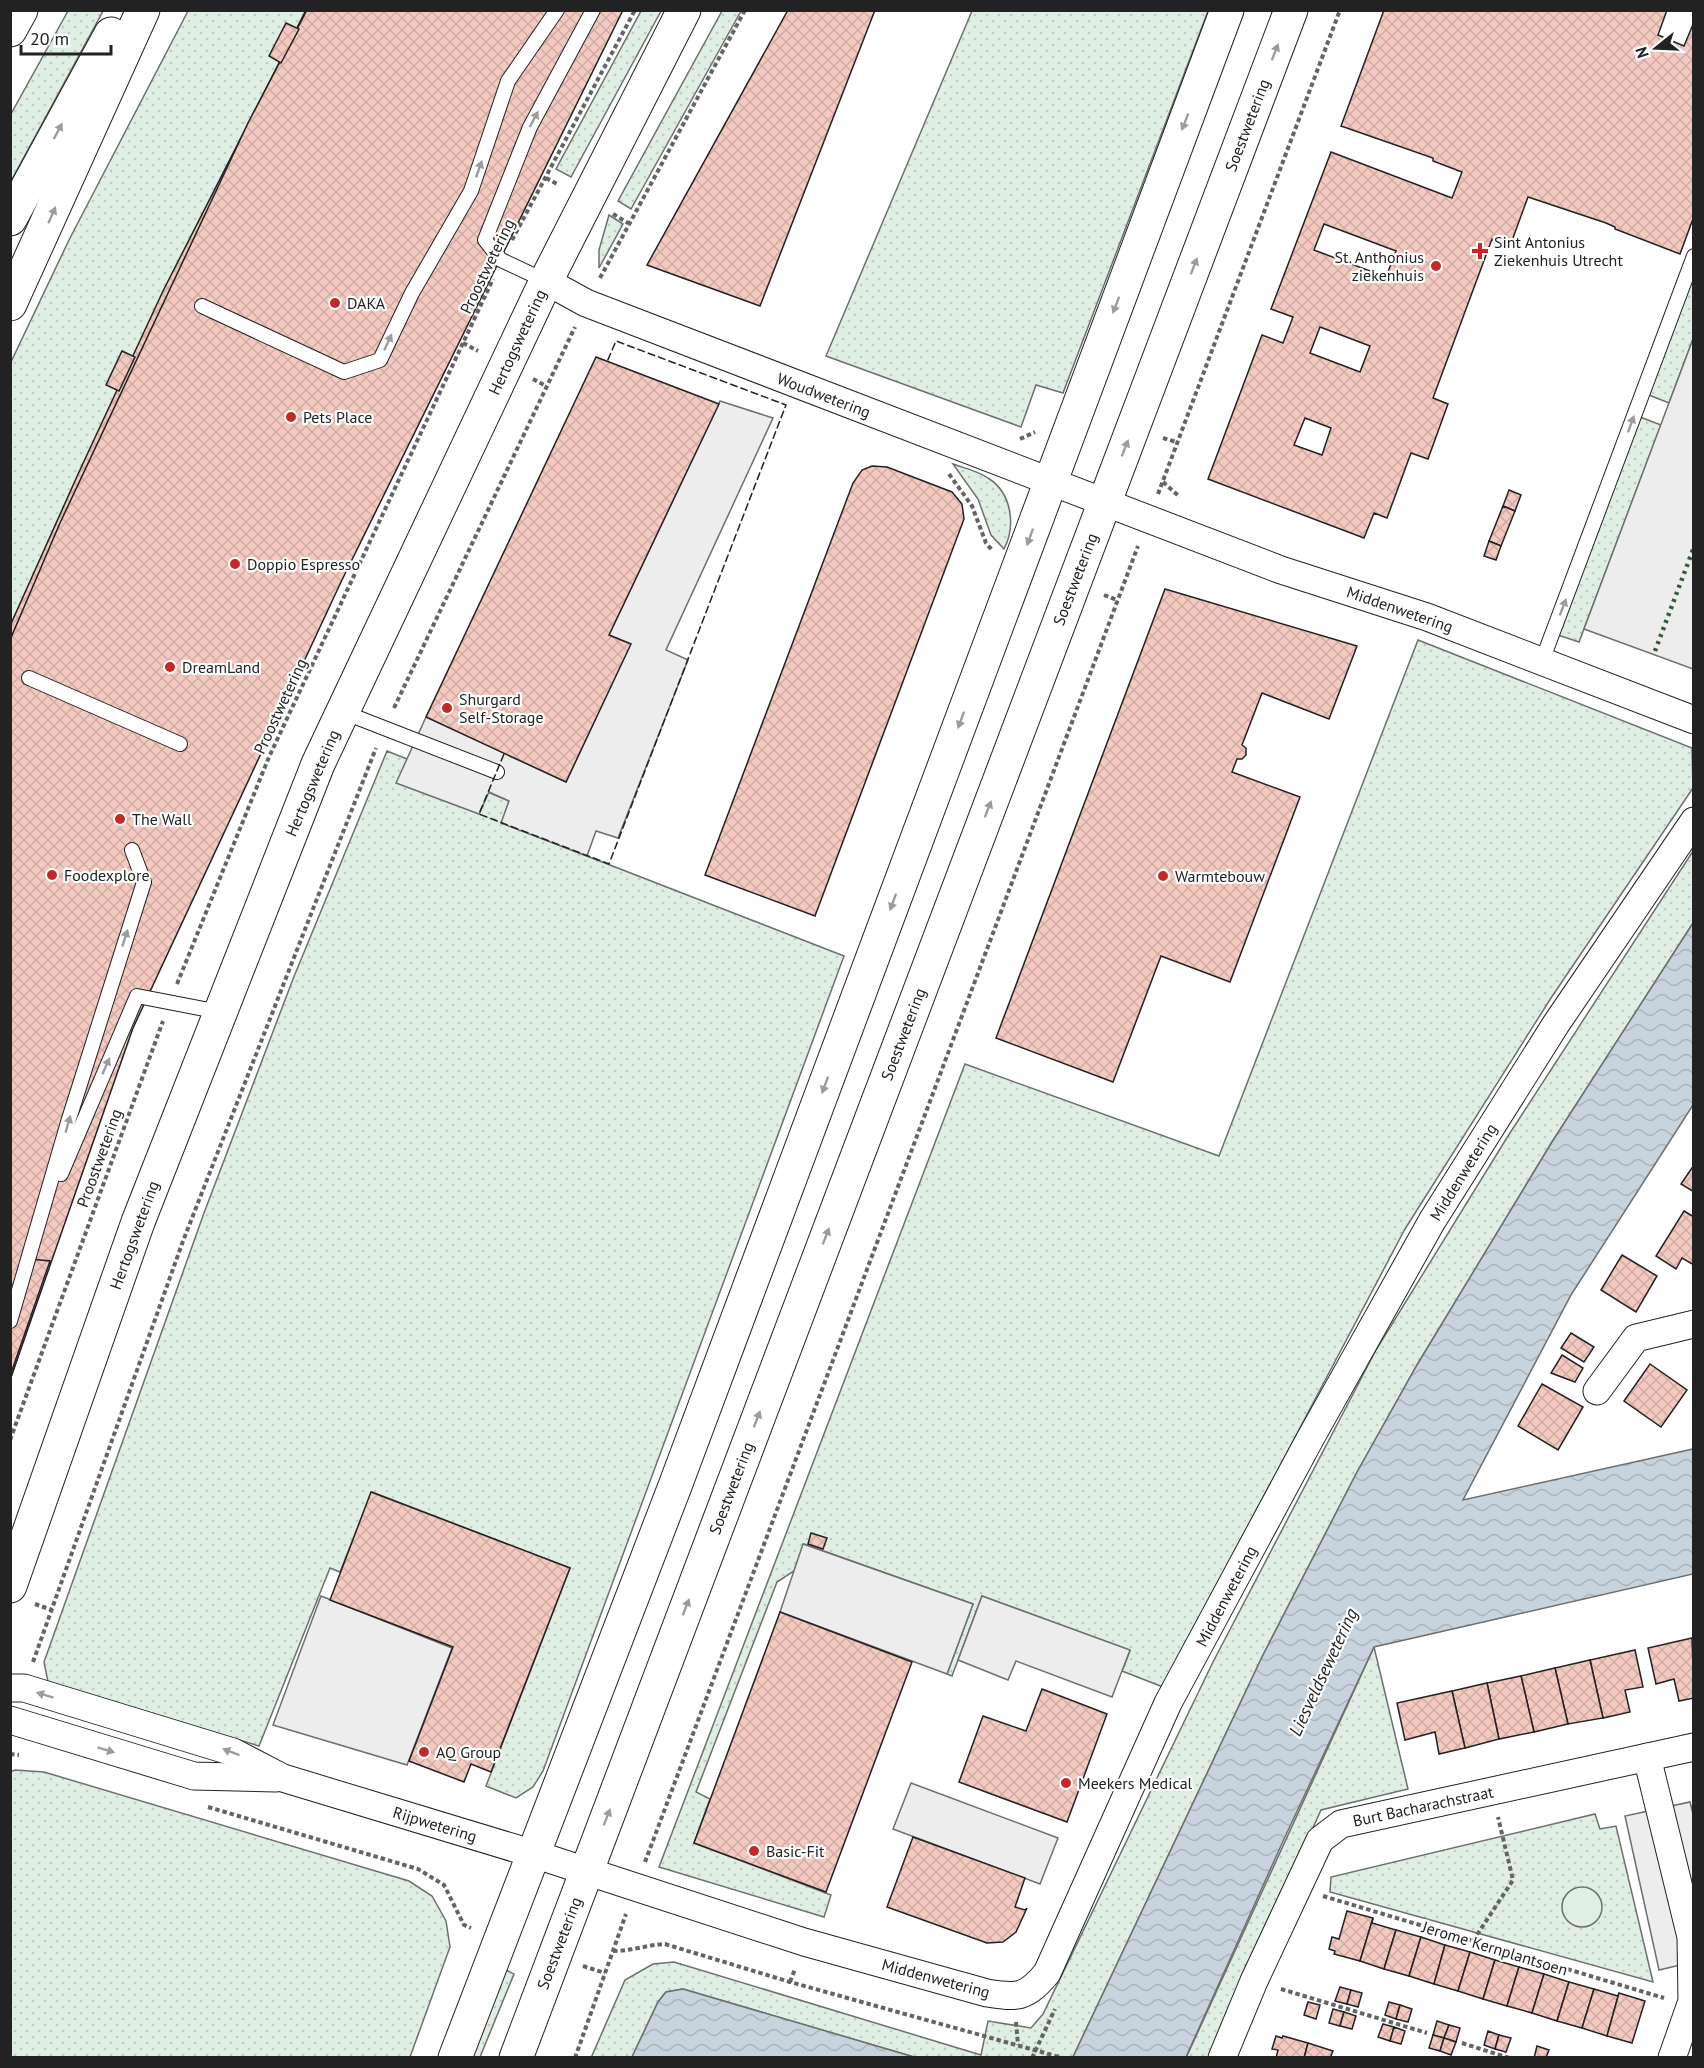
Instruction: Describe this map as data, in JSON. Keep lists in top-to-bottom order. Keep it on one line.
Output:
{"streets":{"main road":["Soestwetering","Hertogswetering"],"street":["Woudwetering","Middenwetering","Burt Bacharachstraat","Rijpwetering"],"path":["Proostwetering","Jerome Kernplantsoen"]},"crossings":[["Soestwetering","Woudwetering"],["Soestwetering","Middenwetering"],["Soestwetering","Rijpwetering"],["Hertogswetering","Woudwetering"],["Woudwetering","Middenwetering"],["Middenwetering","Rijpwetering"],["Burt Bacharachstraat","Jerome Kernplantsoen"]],"water":["Liesveldsewetering"],"places":{"health":["Sint Antonius Ziekenhuis Utrecht"],"other":["St. Anthonius ziekenhuis","DAKA","Pets Place","Doppio Espresso","DreamLand","Shurgard Self-Storage","The Wall","Foodexplore","Warmtebouw","AQ Group","Meekers Medical","Basic-Fit"]},"scale_bar":"20 m","north":"left"}
